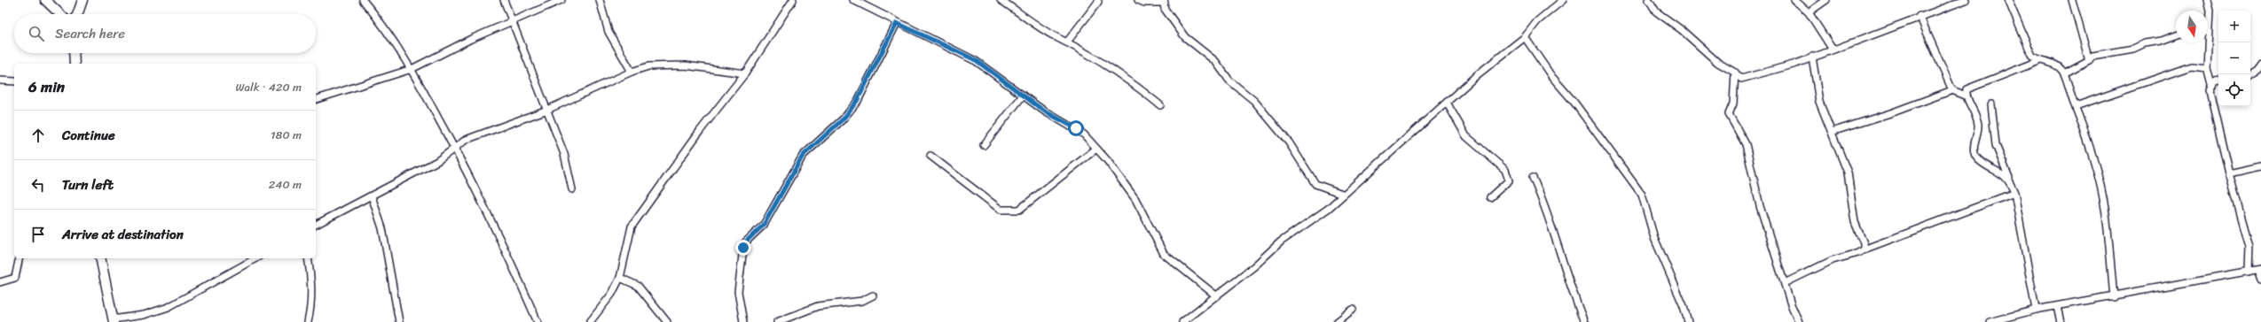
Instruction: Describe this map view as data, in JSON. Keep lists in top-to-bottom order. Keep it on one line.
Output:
{"north":"bottom","page":{"map_buttons":["+","−"],"search":"Search here","heading":["6 min","Walk · 420 m"],"list":[["Continue","180 m"],["Turn left","240 m"],"Arrive at destination"]}}
